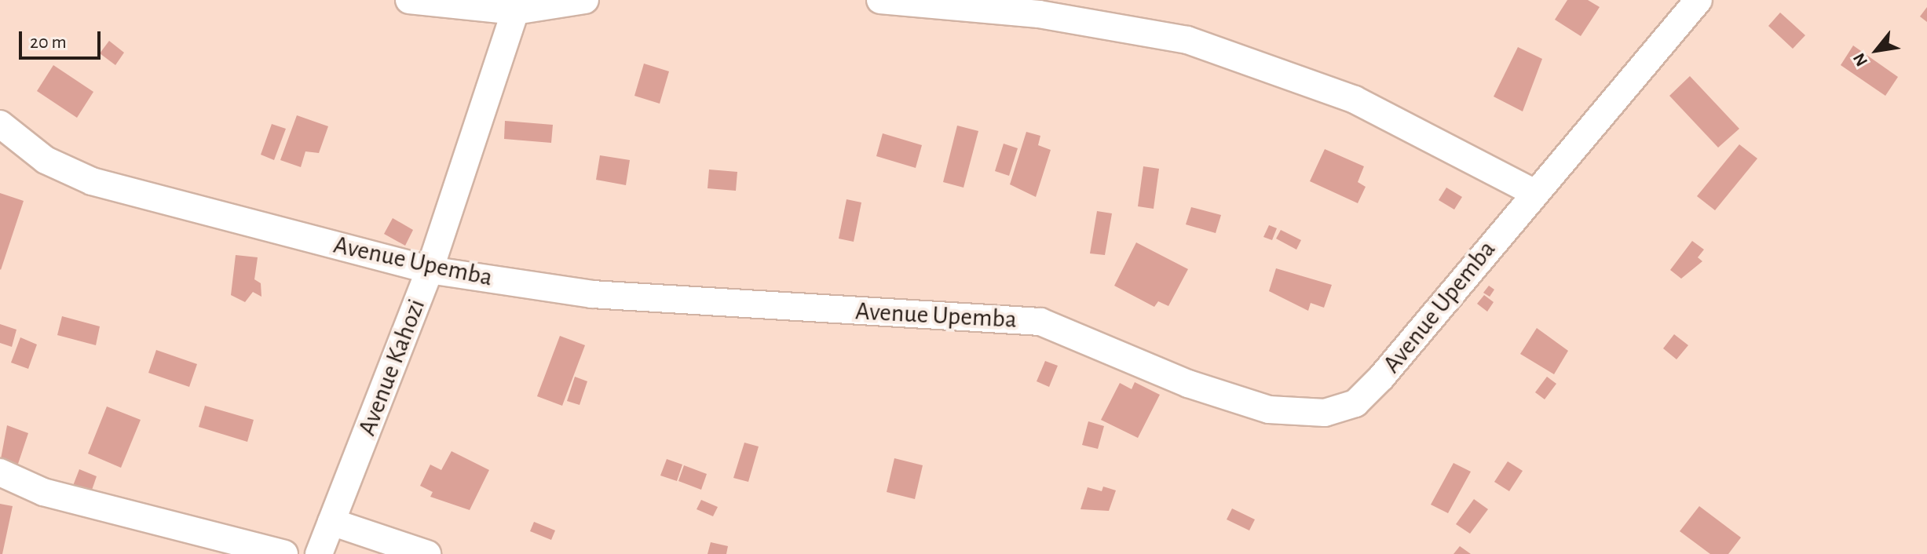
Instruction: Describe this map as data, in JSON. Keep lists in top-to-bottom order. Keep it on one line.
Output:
{"streets":{"street":["Avenue Upemba","Avenue Kahozi"]},"crossings":[["Avenue Upemba","Avenue Kahozi"]],"scale_bar":"20 m","north":"bottom left"}
